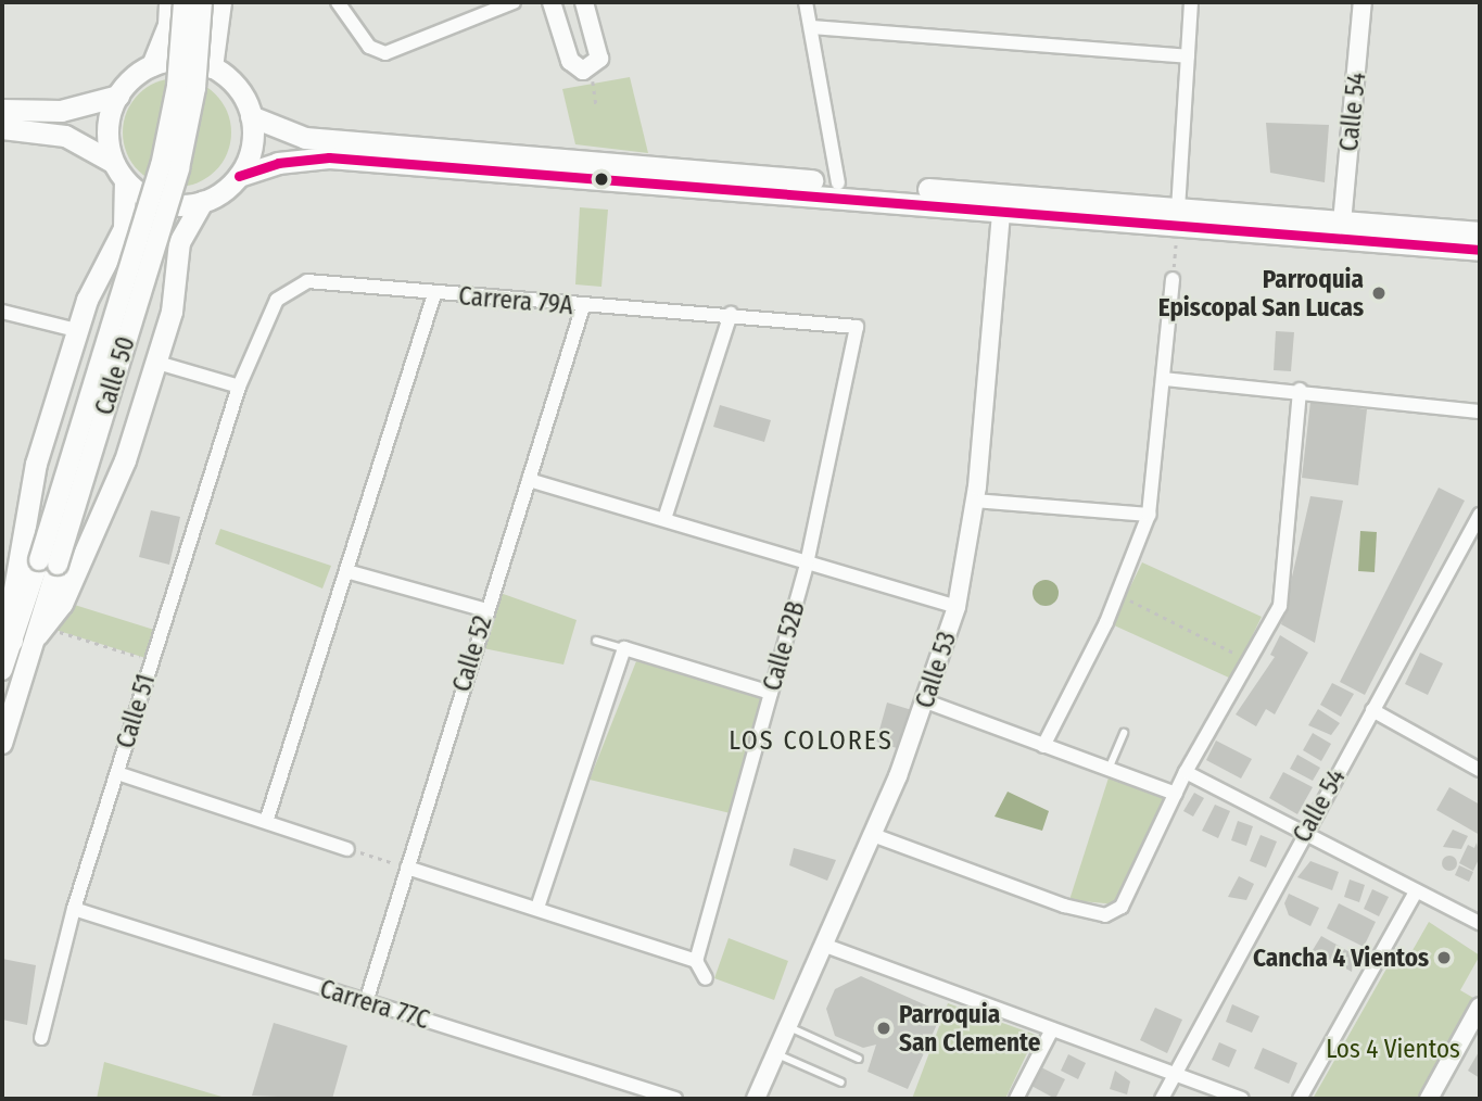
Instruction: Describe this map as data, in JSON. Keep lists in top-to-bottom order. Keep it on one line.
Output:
{"streets":{"main road":["Calle 50"],"street":["Calle 54","Carrera 79A","Calle 52B","Calle 52","Calle 53","Calle 51","Carrera 77C"]},"crossings":[["Carrera 79A","Calle 52B"],["Carrera 79A","Calle 52"],["Carrera 79A","Calle 51"],["Calle 52","Carrera 77C"],["Calle 51","Carrera 77C"]],"districts":["LOS COLORES"],"parks":["Los 4 Vientos"],"places":["Parroquia Episcopal San Lucas","Cancha 4 Vientos","Parroquia San Clemente"]}
